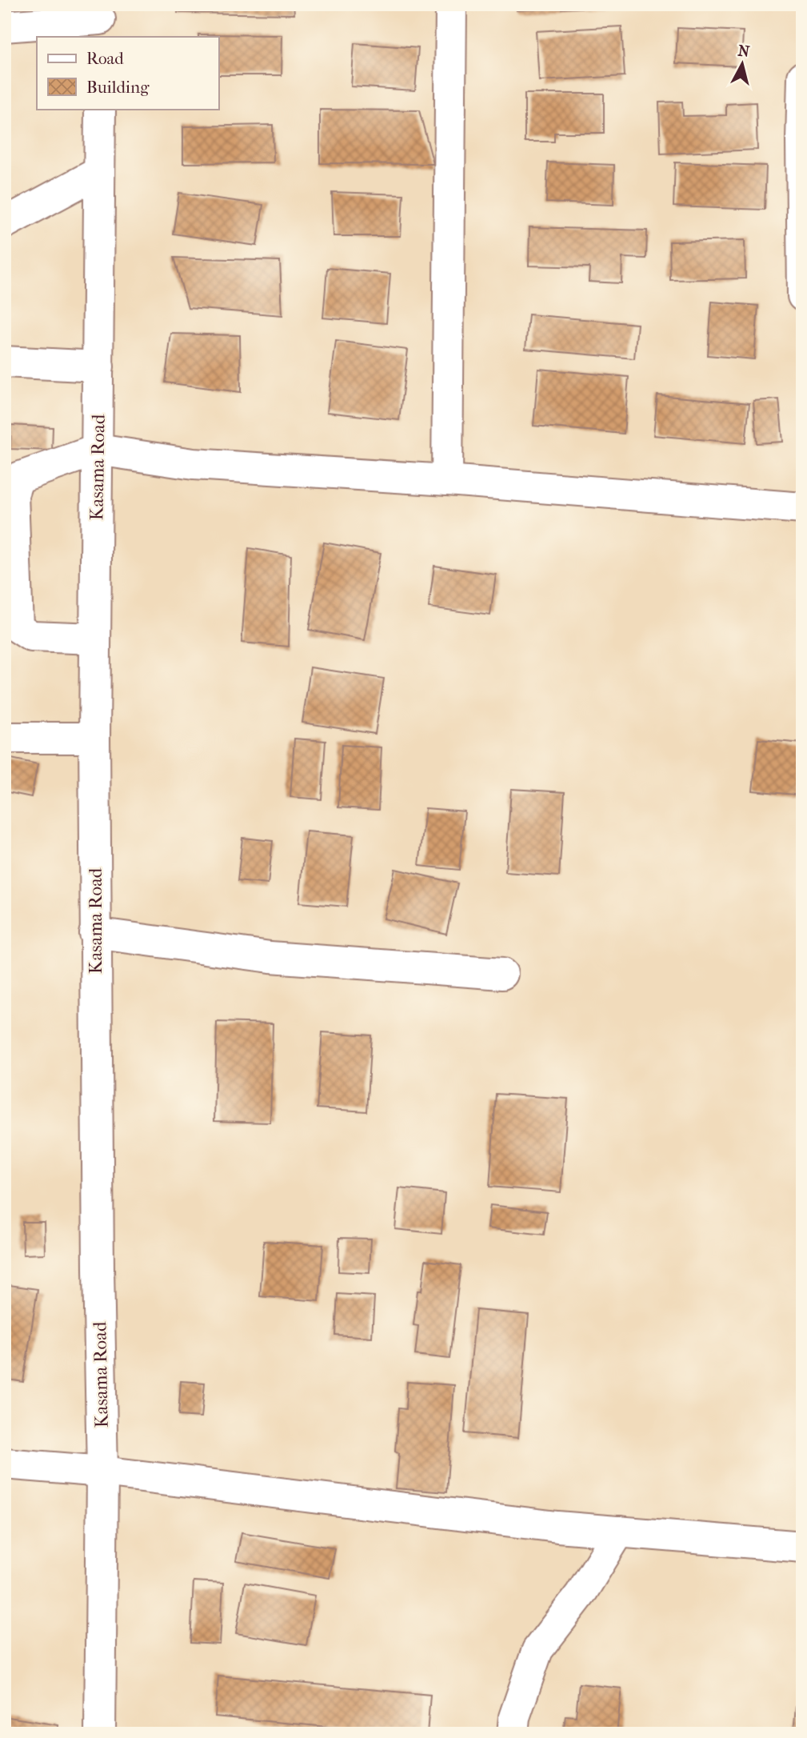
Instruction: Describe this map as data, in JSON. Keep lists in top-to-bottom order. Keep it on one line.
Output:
{"streets":{"street":["Kasama Road"]},"legend":["Road","Building"],"north":"top"}
